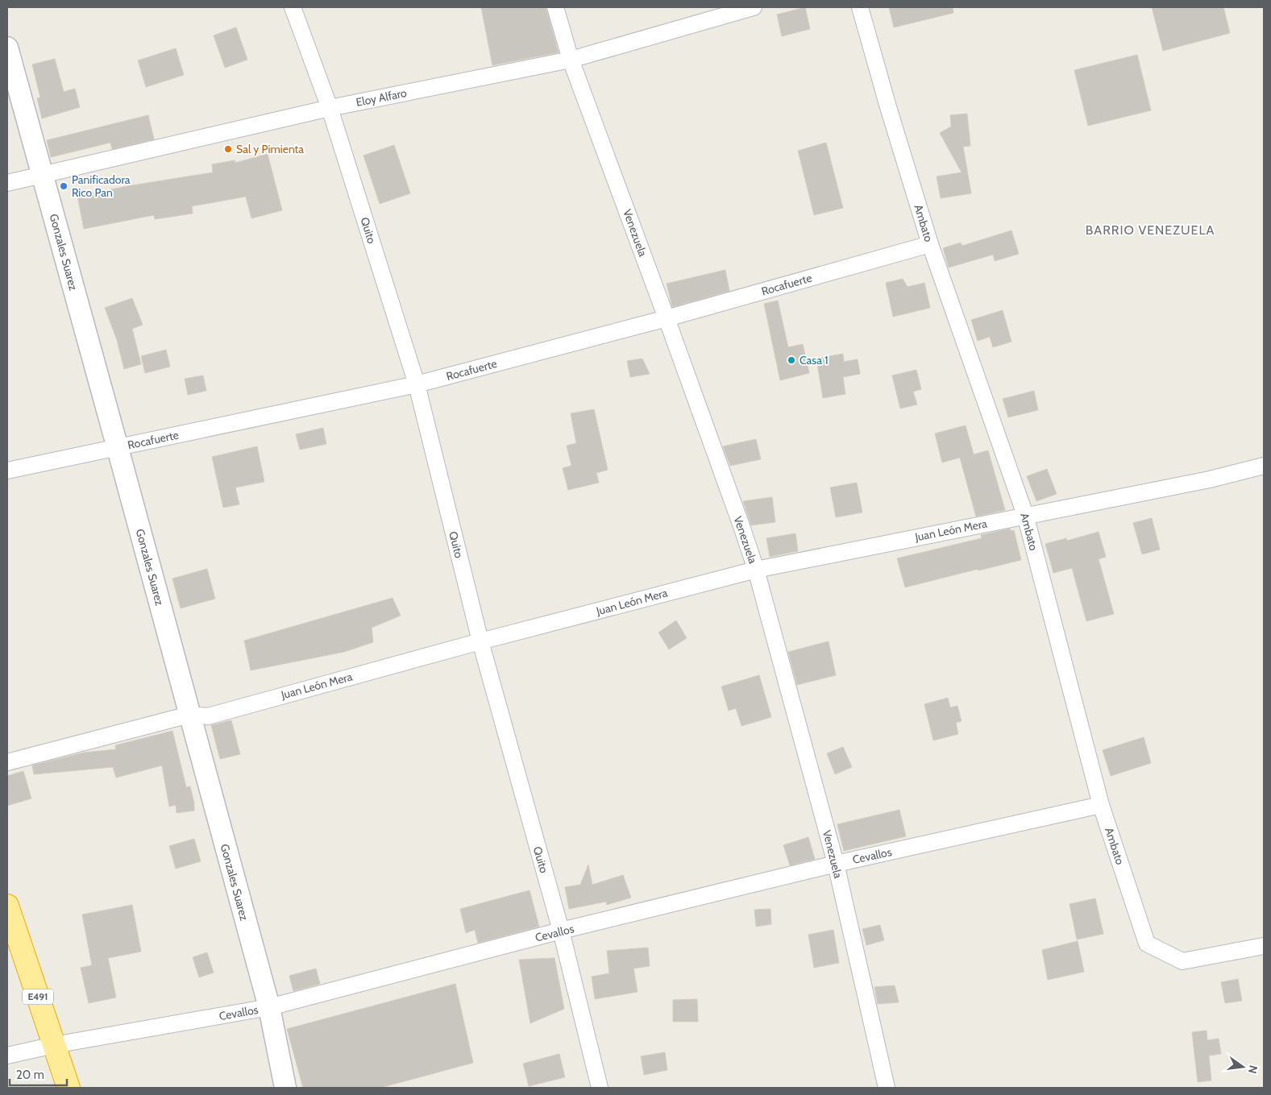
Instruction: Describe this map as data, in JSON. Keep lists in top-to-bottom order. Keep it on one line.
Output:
{"streets":{"highway":["E491"],"street":["Eloy Alfaro","Ambato","Quito","Venezuela","Gonzales Suarez","Rocafuerte","Juan León Mera","Cevallos"]},"crossings":[["Eloy Alfaro","Quito"],["Eloy Alfaro","Venezuela"],["Eloy Alfaro","Gonzales Suarez"],["Ambato","Rocafuerte"],["Ambato","Juan León Mera"],["Ambato","Cevallos"],["Quito","Rocafuerte"],["Quito","Juan León Mera"],["Quito","Cevallos"],["Venezuela","Rocafuerte"],["Venezuela","Juan León Mera"],["Venezuela","Cevallos"],["Gonzales Suarez","Rocafuerte"],["Gonzales Suarez","Juan León Mera"],["Gonzales Suarez","Cevallos"],["Cevallos","E491"]],"districts":["BARRIO VENEZUELA"],"places":["Sal y Pimienta","Panificadora Rico Pan","Casa 1"],"scale_bar":"20 m","north":"right"}
